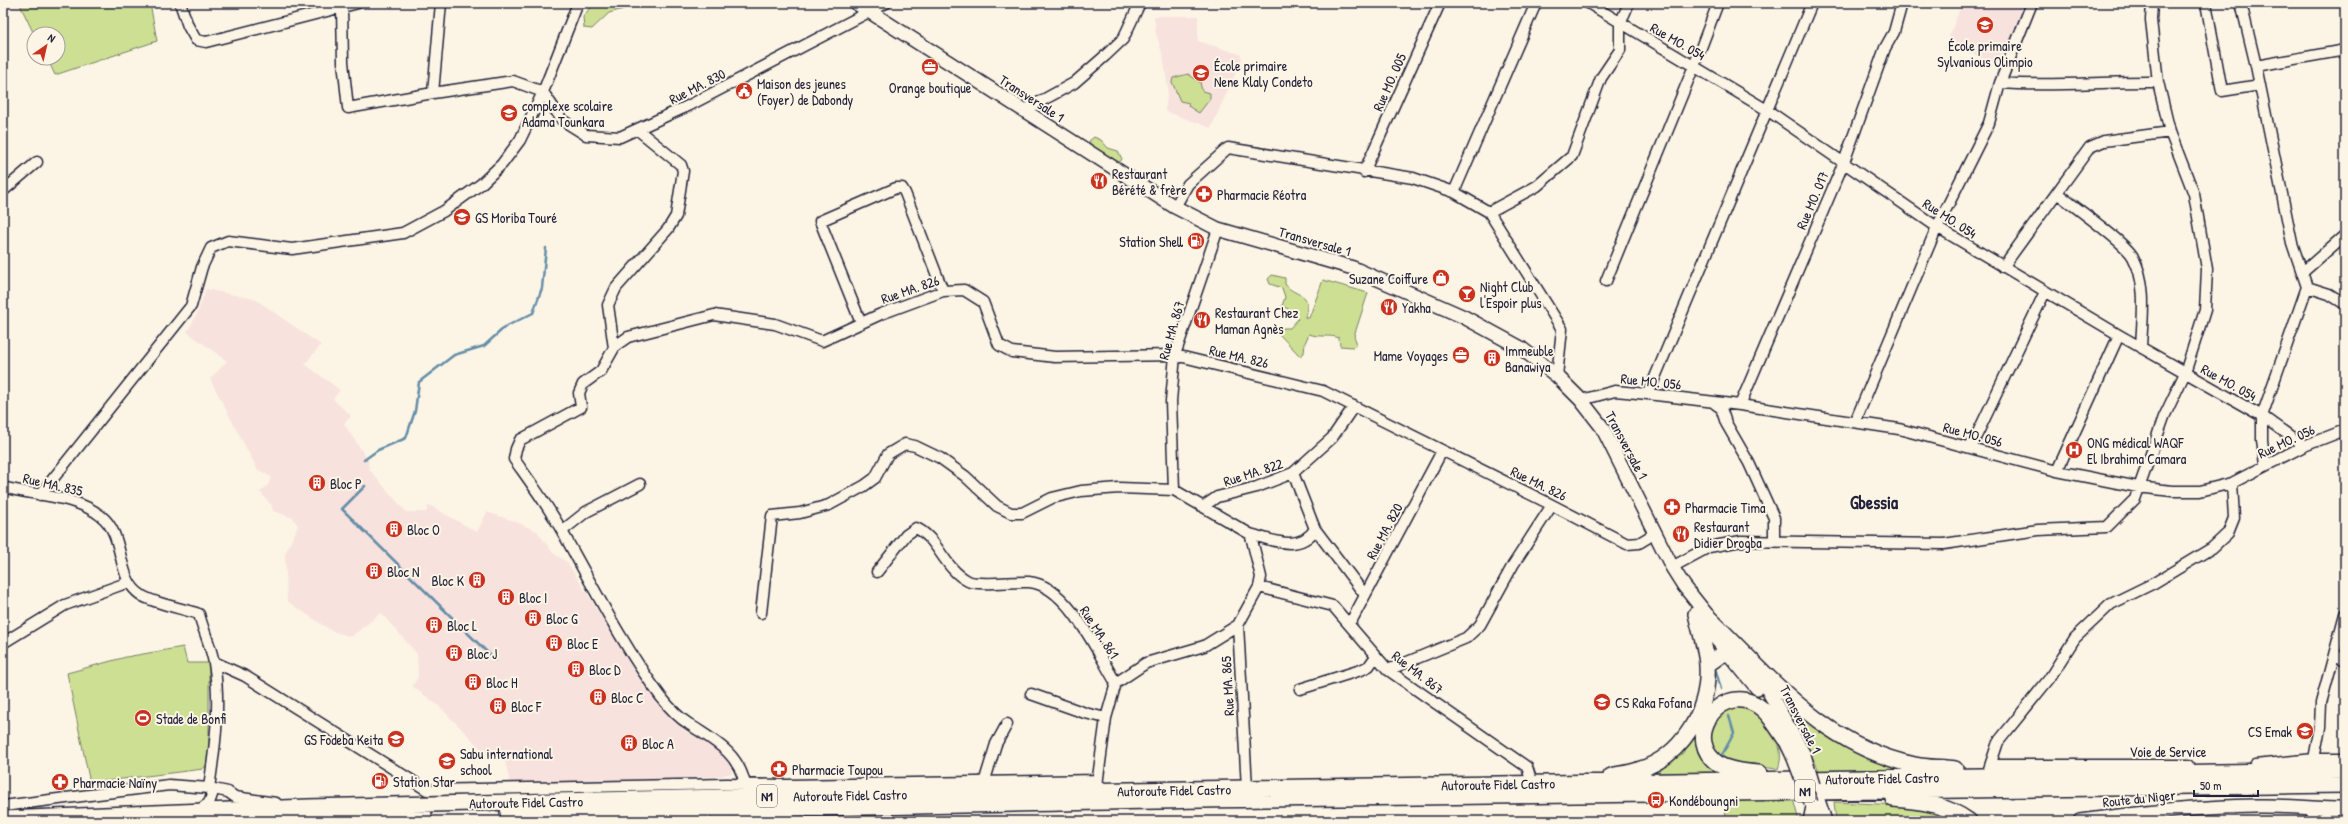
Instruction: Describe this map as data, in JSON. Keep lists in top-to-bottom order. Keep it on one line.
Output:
{"streets":{"highway":["Autoroute Fidel Castro","N1"],"main road":["Transversale 1","Route du Niger"],"street":["Rue MO. 054","Rue MO. 005","Rue MA. 830","Rue MO. 017","Rue MA. 826","Rue MA. 867","Rue MO. 056","Rue MA. 822","Rue MA. 835","Rue MA. 820","Rue MA. 861","Rue MA. 865","Voie de Service"]},"crossings":[["Rue MO. 054","Rue MO. 017"],["Rue MO. 054","Rue MO. 056"],["Rue MA. 830","Transversale 1"],["Transversale 1","Rue MA. 826"],["Transversale 1","Rue MA. 867"],["Transversale 1","Rue MO. 056"],["Rue MO. 017","Rue MO. 056"],["Rue MA. 826","Rue MA. 867"],["Rue MA. 826","Rue MA. 822"],["Rue MA. 826","Rue MA. 820"],["Rue MA. 867","Rue MA. 820"],["Rue MA. 867","Autoroute Fidel Castro"],["Rue MA. 835","Autoroute Fidel Castro"],["Rue MA. 865","Autoroute Fidel Castro"]],"districts":["Gbessia"],"places":{"school or university":["École primaire Sylvanious Olimpio","École primaire Nene Klaly Condeto","complexe scolaire Adama Tounkara","GS Moriba Touré","CS Raka Fofana","CS Emak","GS Fodeba Keita","Sabu international school"],"office":["Orange boutique","Mame Voyages"],"public building":["Maison des jeunes (Foyer) de Dabondy"],"restaurant":["Restaurant Bérété & frère","Yakha","Restaurant Chez Maman Agnès","Restaurant Didier Drogba"],"pharmacy":["Pharmacie Réotra","Pharmacie Tima","Pharmacie Toupou","Pharmacie Naïny"],"fuel station":["Station Shell","Station Star"],"shop":["Suzane Coiffure"],"bar":["Night Club l'Espoir plus"],"building":["Immeuble Banawiya","Bloc P","Bloc O","Bloc N","Bloc K","Bloc I","Bloc G","Bloc L","Bloc E","Bloc J","Bloc D","Bloc H","Bloc C","Bloc F","Bloc A"],"hospital":["ONG médical WAQF El Ibrahima Camara"],"sports":["Stade de Bonfi"],"bus stop":["Kondéboungni"]},"scale_bar":"50 m","north":"top right"}
